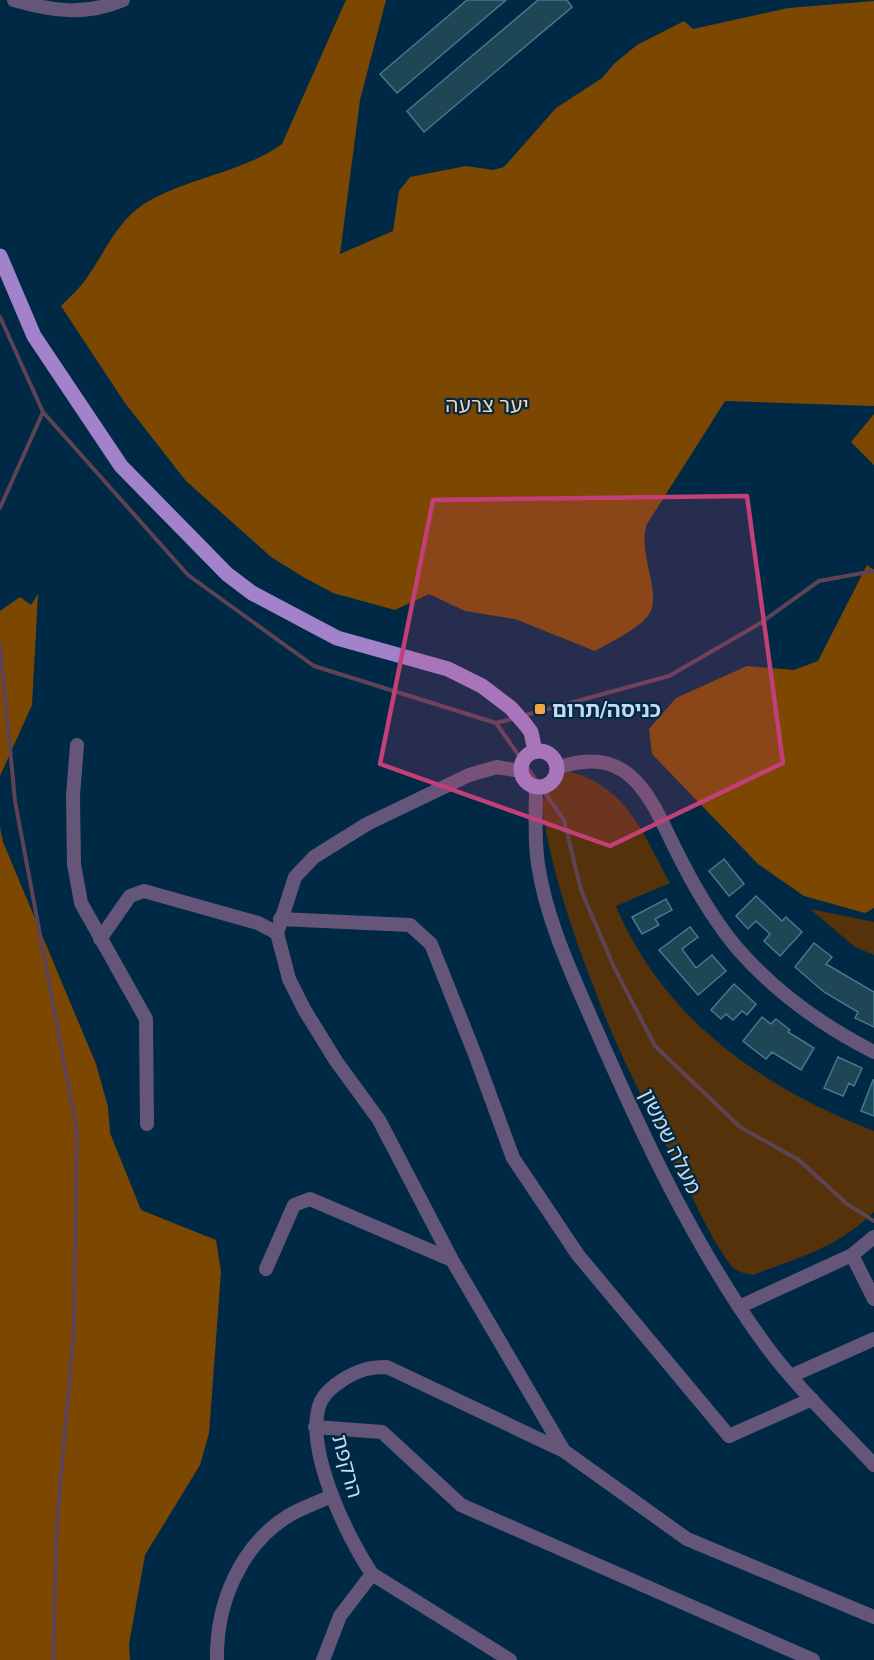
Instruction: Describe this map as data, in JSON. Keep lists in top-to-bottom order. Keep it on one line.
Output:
{"streets":{"street":["מעלה שמשון","הרקפת"]},"parks":["יער צרעה"],"places":{"transit":["כניסה/תרום"]}}
